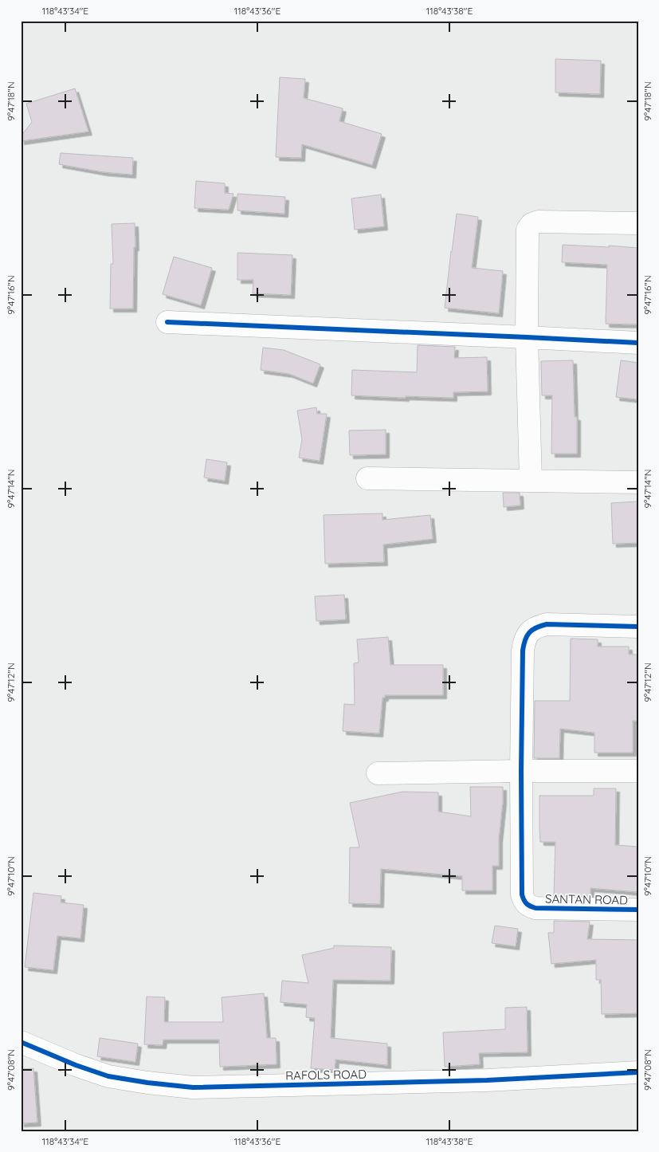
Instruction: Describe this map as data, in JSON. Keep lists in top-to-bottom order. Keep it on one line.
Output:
{"streets":{"street":["SANTAN ROAD","RAFOLS ROAD"]},"coordinates":["118°43'34\"E","118°43'36\"E","118°43'38\"E","9°47'18\"N","9°47'16\"N","9°47'14\"N","9°47'12\"N","9°47'10\"N","9°47'08\"N"]}
